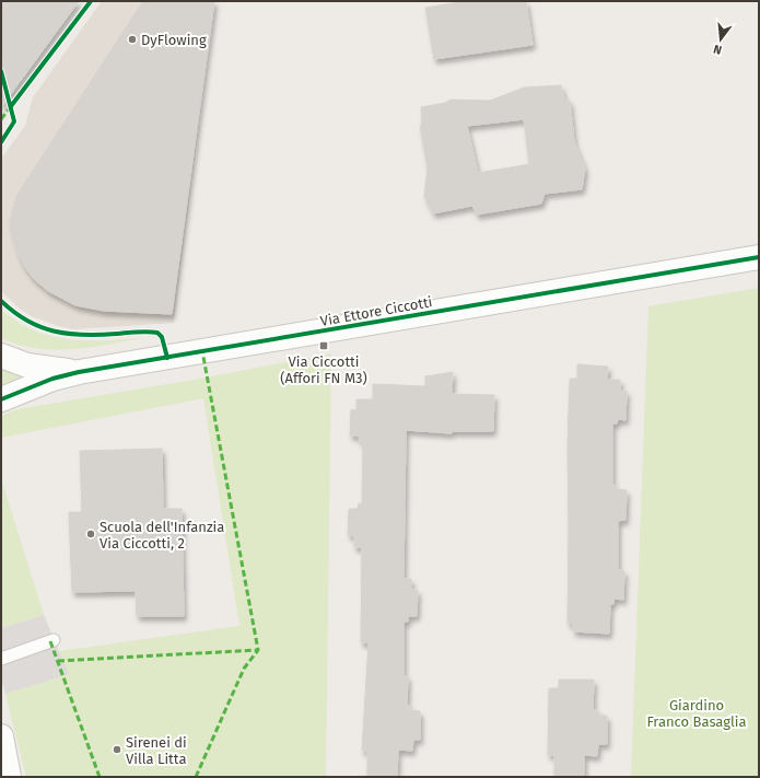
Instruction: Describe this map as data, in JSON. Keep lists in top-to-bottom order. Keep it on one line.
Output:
{"streets":{"street":["Via Ettore Ciccotti"]},"parks":["Giardino Franco Basaglia"],"places":{"other":["DyFlowing","Scuola dell'Infanzia Via Ciccotti, 2","Sirenei di Villa Litta"],"transit":["Via Ciccotti (Affori FN M3)"]},"north":"bottom"}
